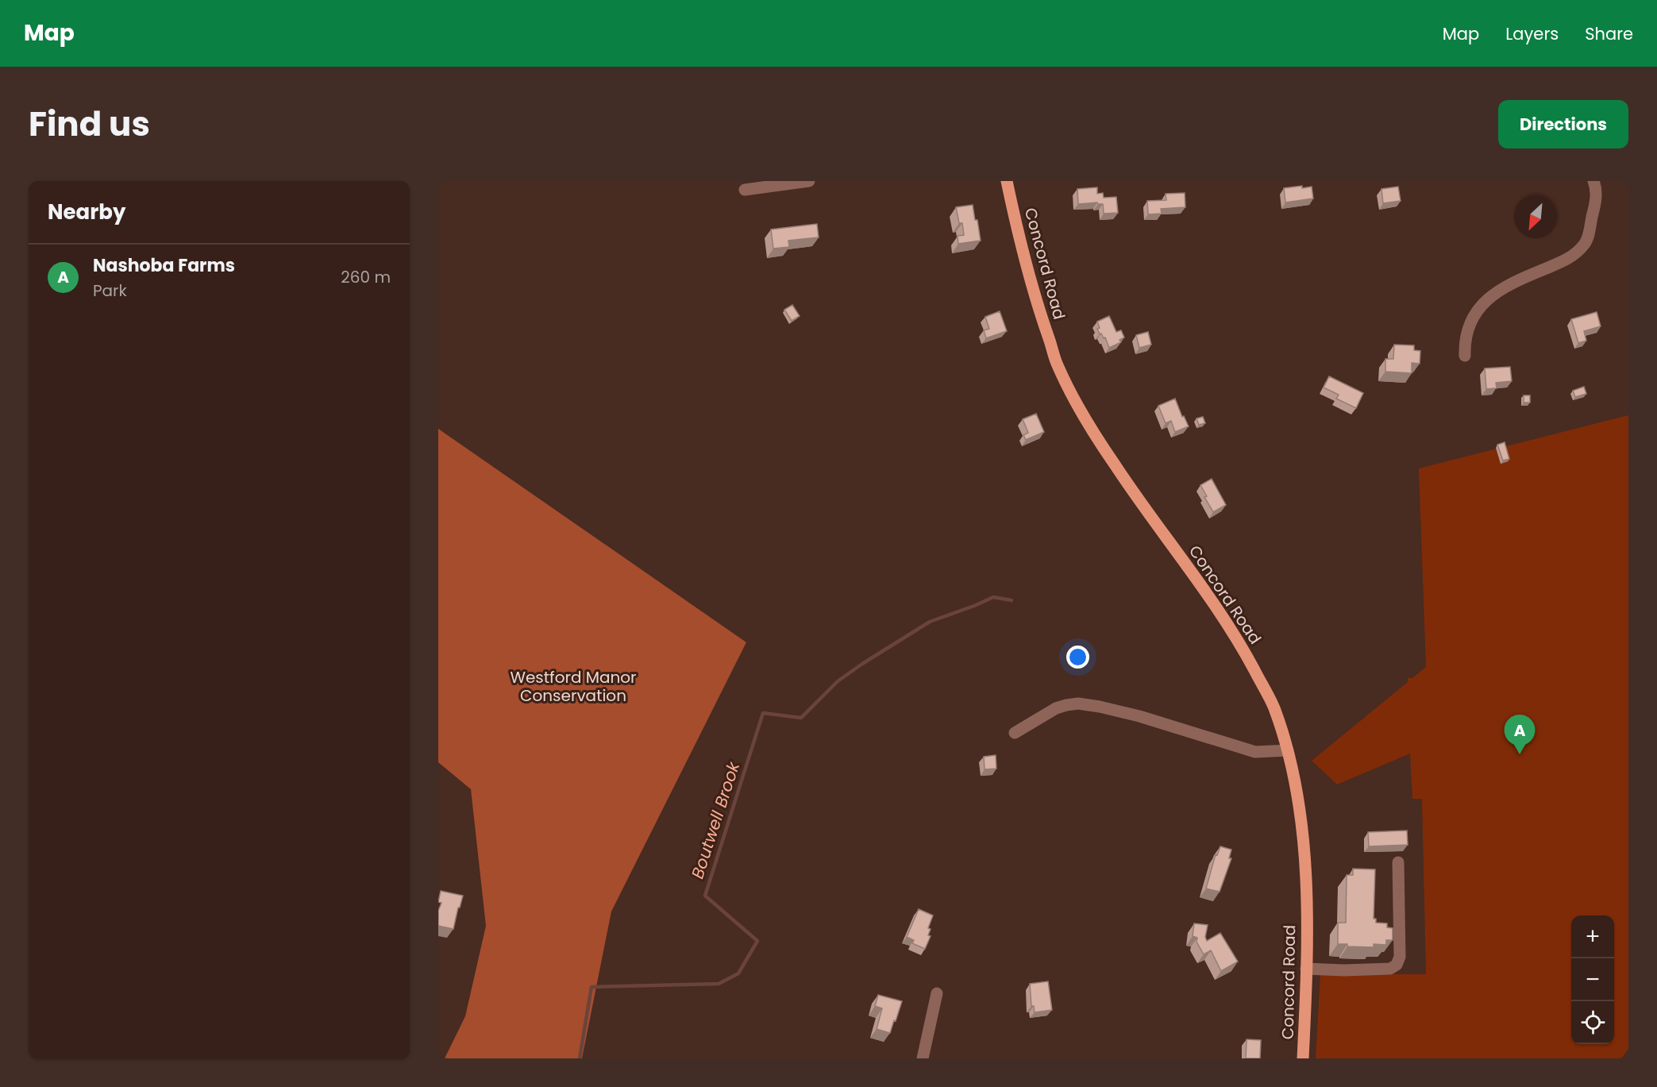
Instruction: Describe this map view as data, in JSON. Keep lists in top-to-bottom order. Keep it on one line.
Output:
{"streets":{"main road":["Concord Road"]},"water":["Boutwell Brook"],"parks":["Westford Manor Conservation"],"north":"bottom left","page":{"header":"Map","nav":["Map","Layers","Share"],"title":"Find us","buttons":"Directions","heading":"Nearby","list":[{"mark":"A","name":"Nashoba Farms","note":"Park","value":"260 m"}],"pins":"A","map_buttons":["+","−"]}}
